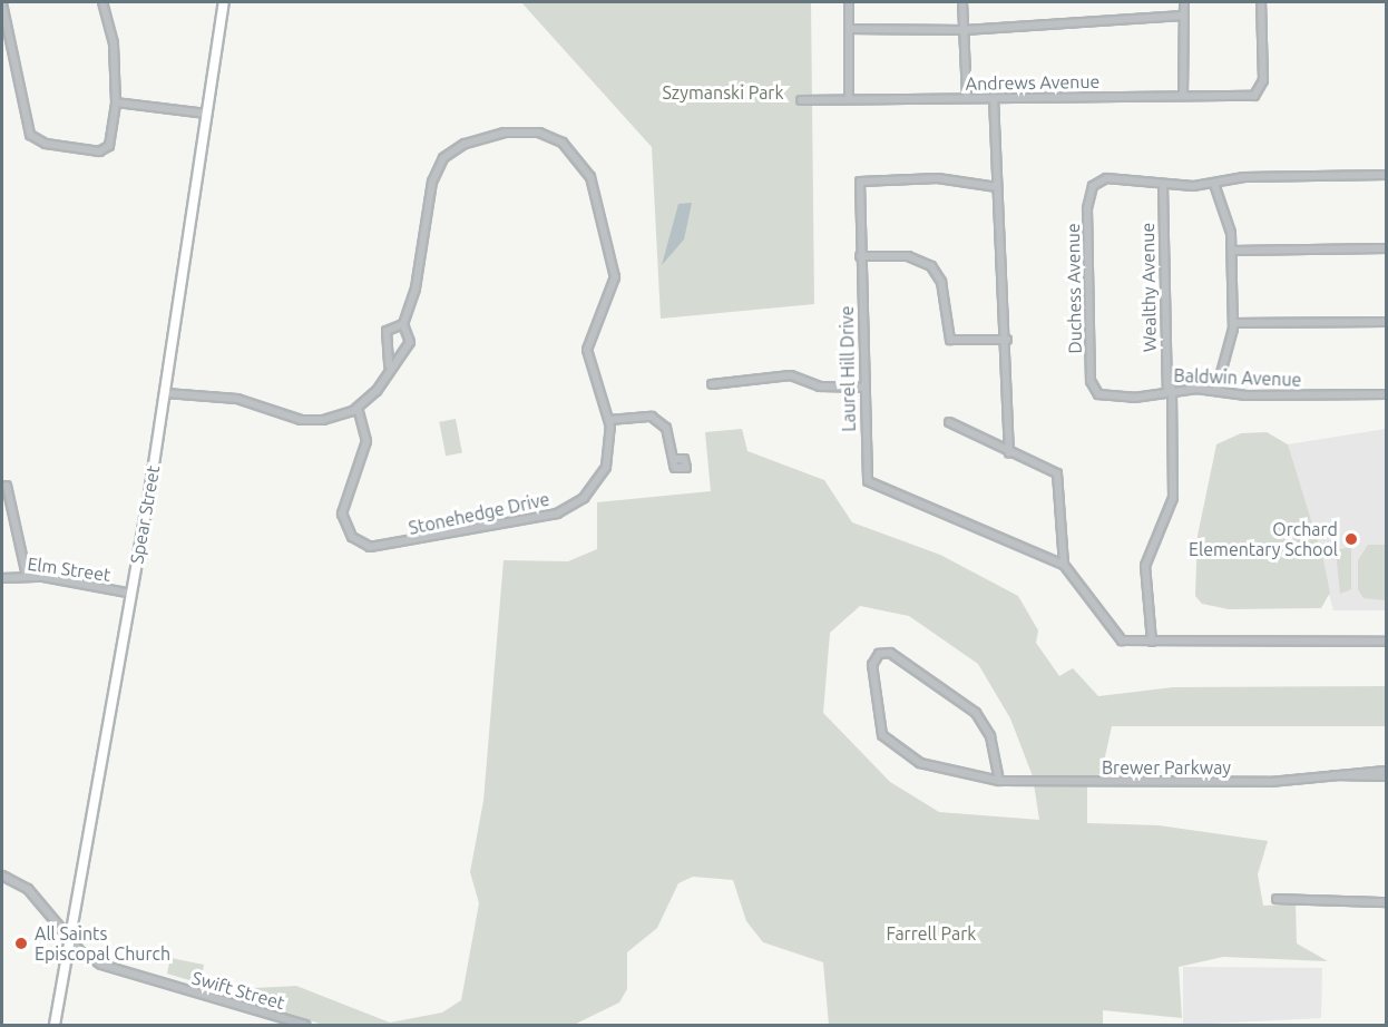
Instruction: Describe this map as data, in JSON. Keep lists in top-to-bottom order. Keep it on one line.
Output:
{"streets":{"main road":["Spear Street"],"street":["Andrews Avenue","Wealthy Avenue","Duchess Avenue","Laurel Hill Drive","Baldwin Avenue","Stonehedge Drive","Elm Street","Brewer Parkway","Swift Street"]},"crossings":[["Wealthy Avenue","Duchess Avenue"],["Wealthy Avenue","Baldwin Avenue"],["Duchess Avenue","Baldwin Avenue"],["Spear Street","Elm Street"],["Spear Street","Swift Street"]],"parks":["Szymanski Park","Farrell Park"],"places":["Orchard Elementary School","All Saints Episcopal Church"]}
